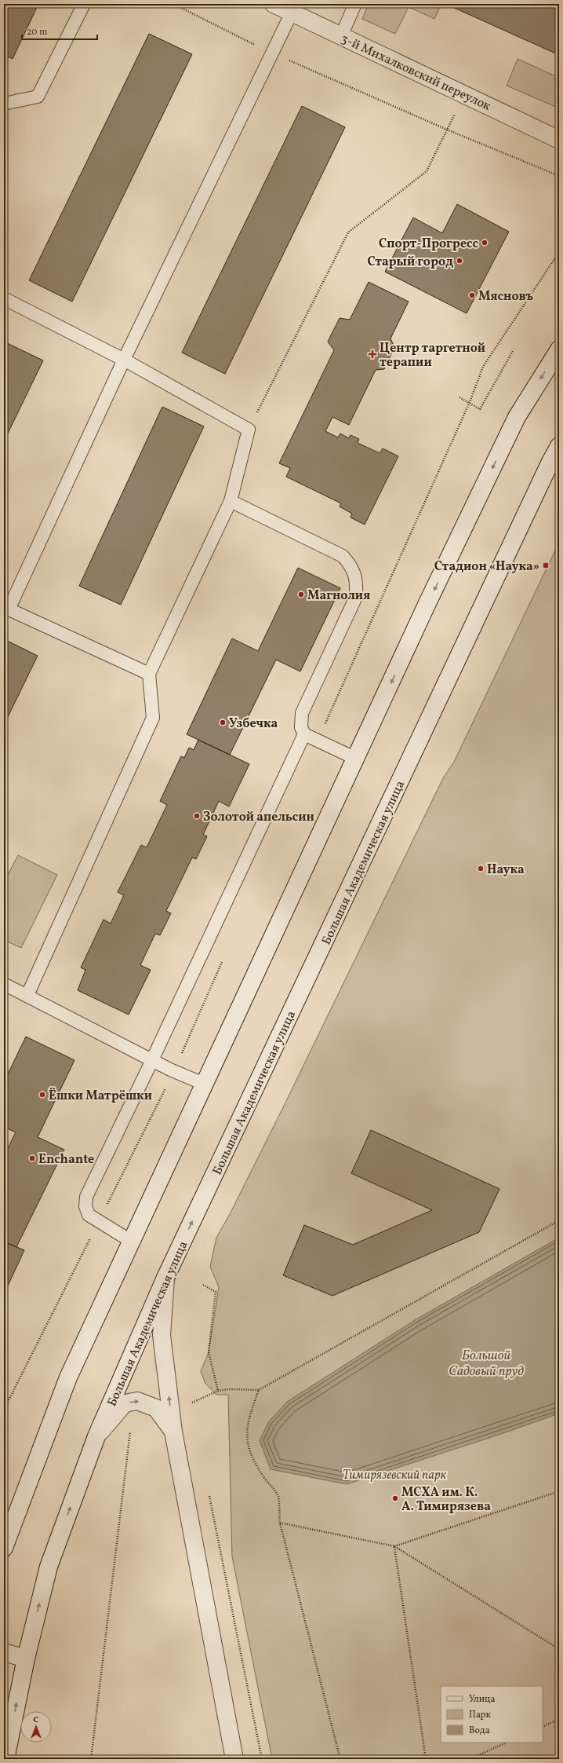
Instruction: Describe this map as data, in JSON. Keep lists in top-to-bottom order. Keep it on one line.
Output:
{"streets":{"main road":["3-й Михалковский переулок","Большая Академическая улица"]},"water":["Большой Садовый пруд"],"parks":["Тимирязевский парк"],"places":{"other":["Спорт-Прогресс","Старый город","Мясновъ","Магнолия","Узбечка","Золотой апельсин","Наука","Ёшки Матрёшки","Enchante","МСХА им. К. А. Тимирязева"],"health":["Центр таргетной терапии"],"transit":["Стадион «Наука»"]},"legend":["Улица","Парк","Вода"],"scale_bar":"20 m","north":"top"}
